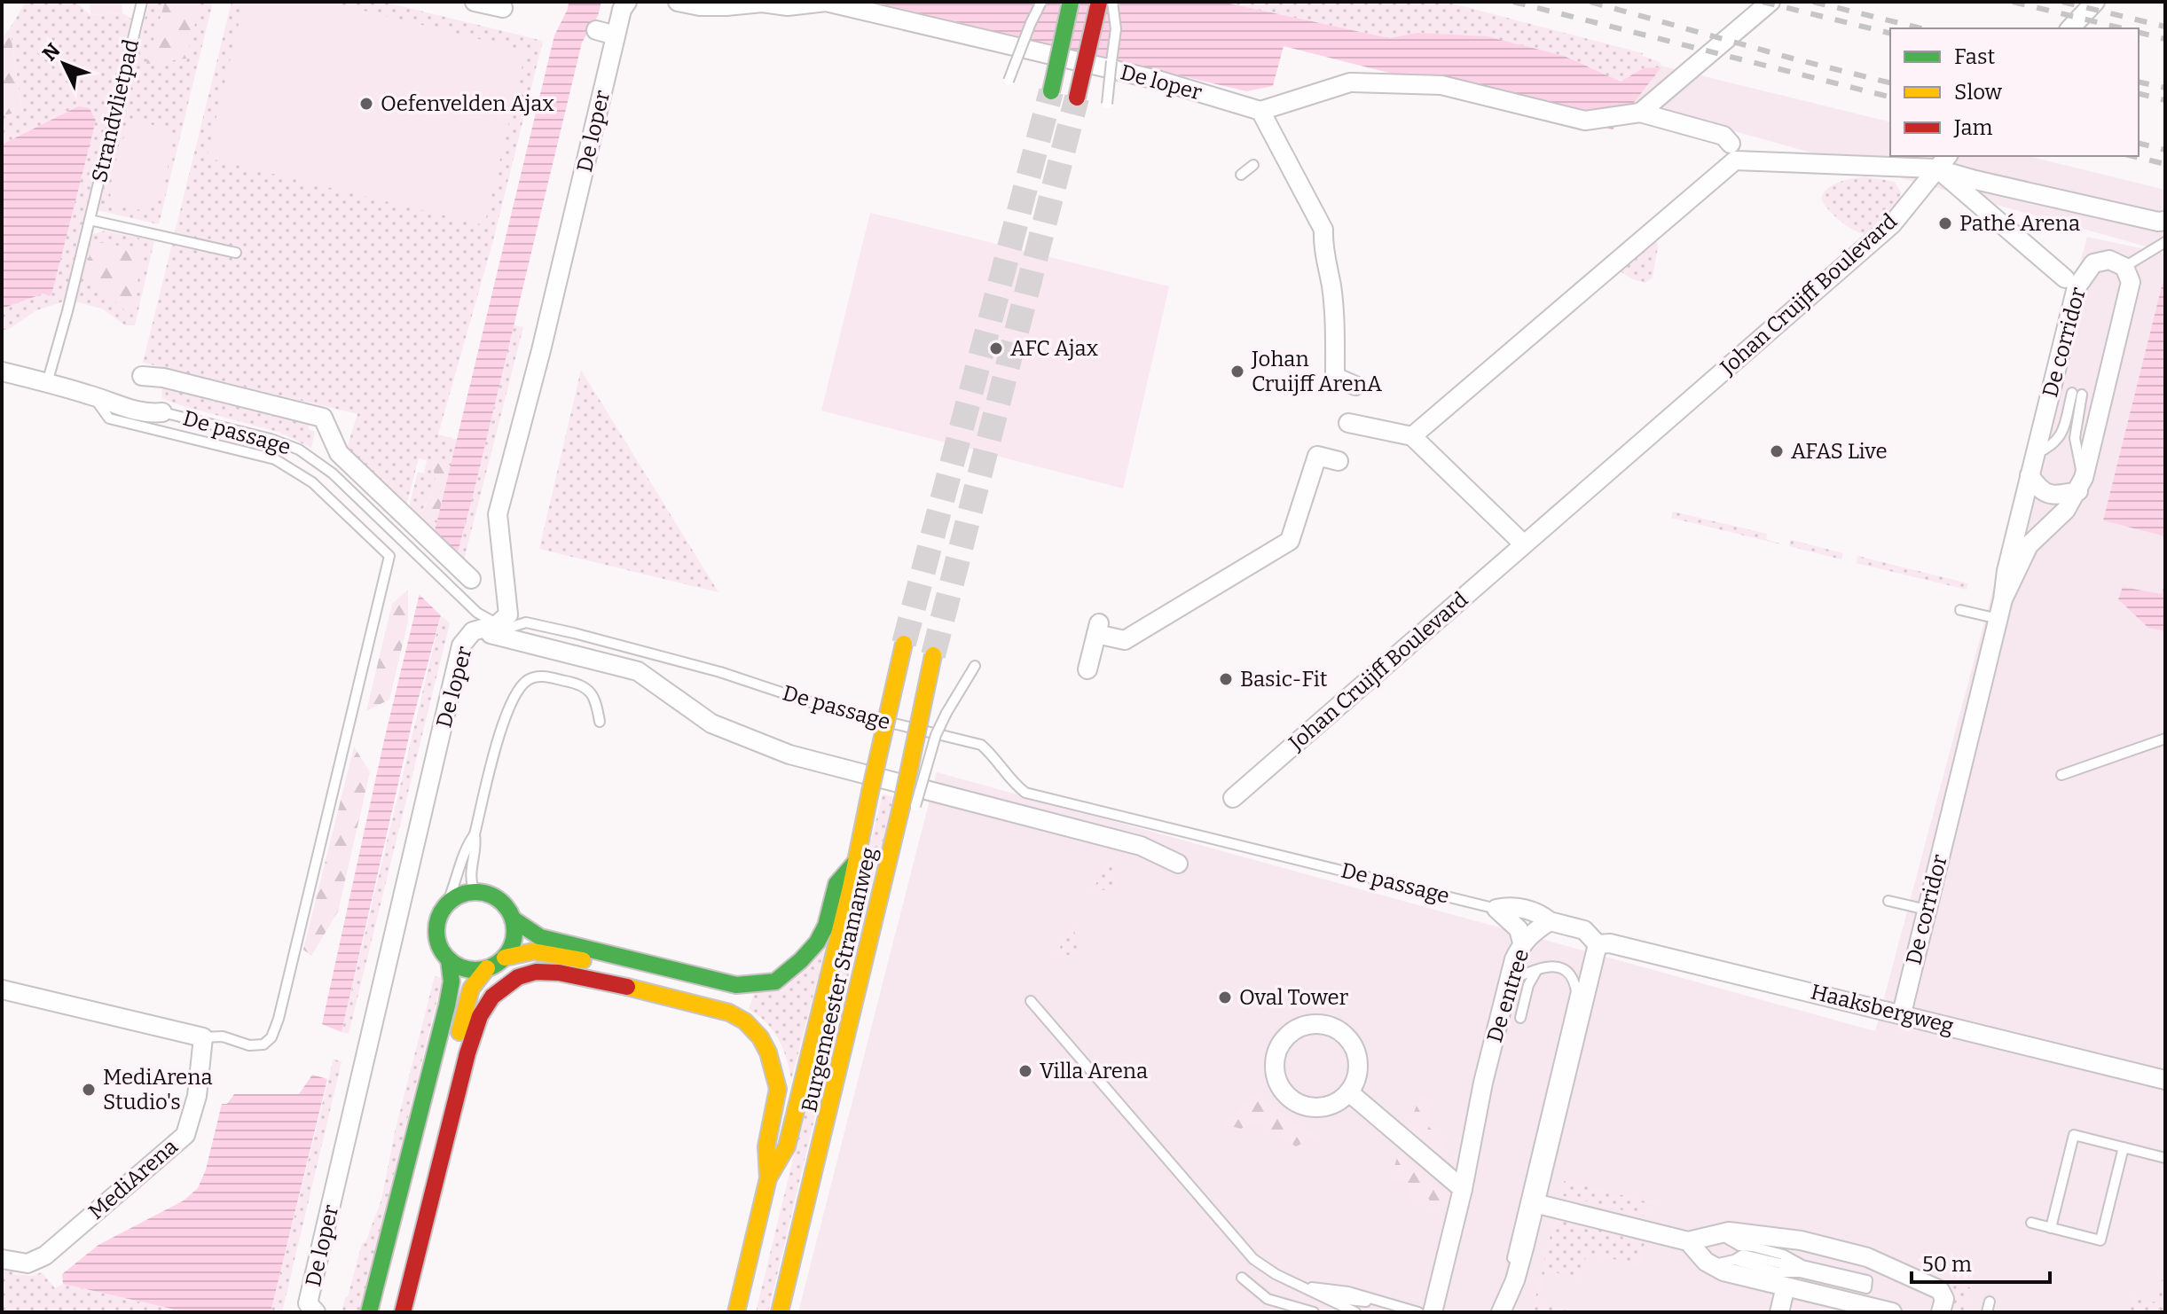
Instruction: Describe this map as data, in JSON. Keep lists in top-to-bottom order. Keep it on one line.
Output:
{"streets":{"main road":["Burgemeester Stramanweg"],"street":["De loper","Johan Cruijff Boulevard","De corridor","De passage","De entree","Haaksbergweg","MediArena"],"lane":["Strandvlietpad"]},"crossings":[["De loper","De passage"],["Strandvlietpad","De passage"],["De corridor","Haaksbergweg"],["De passage","De entree"]],"places":["Oefenvelden Ajax","Pathé Arena","AFC Ajax","Johan Cruijff ArenA","AFAS Live","Basic-Fit","Oval Tower","Villa Arena","MediArena Studio's"],"legend":["Fast","Slow","Jam"],"scale_bar":"50 m","north":"top left"}
